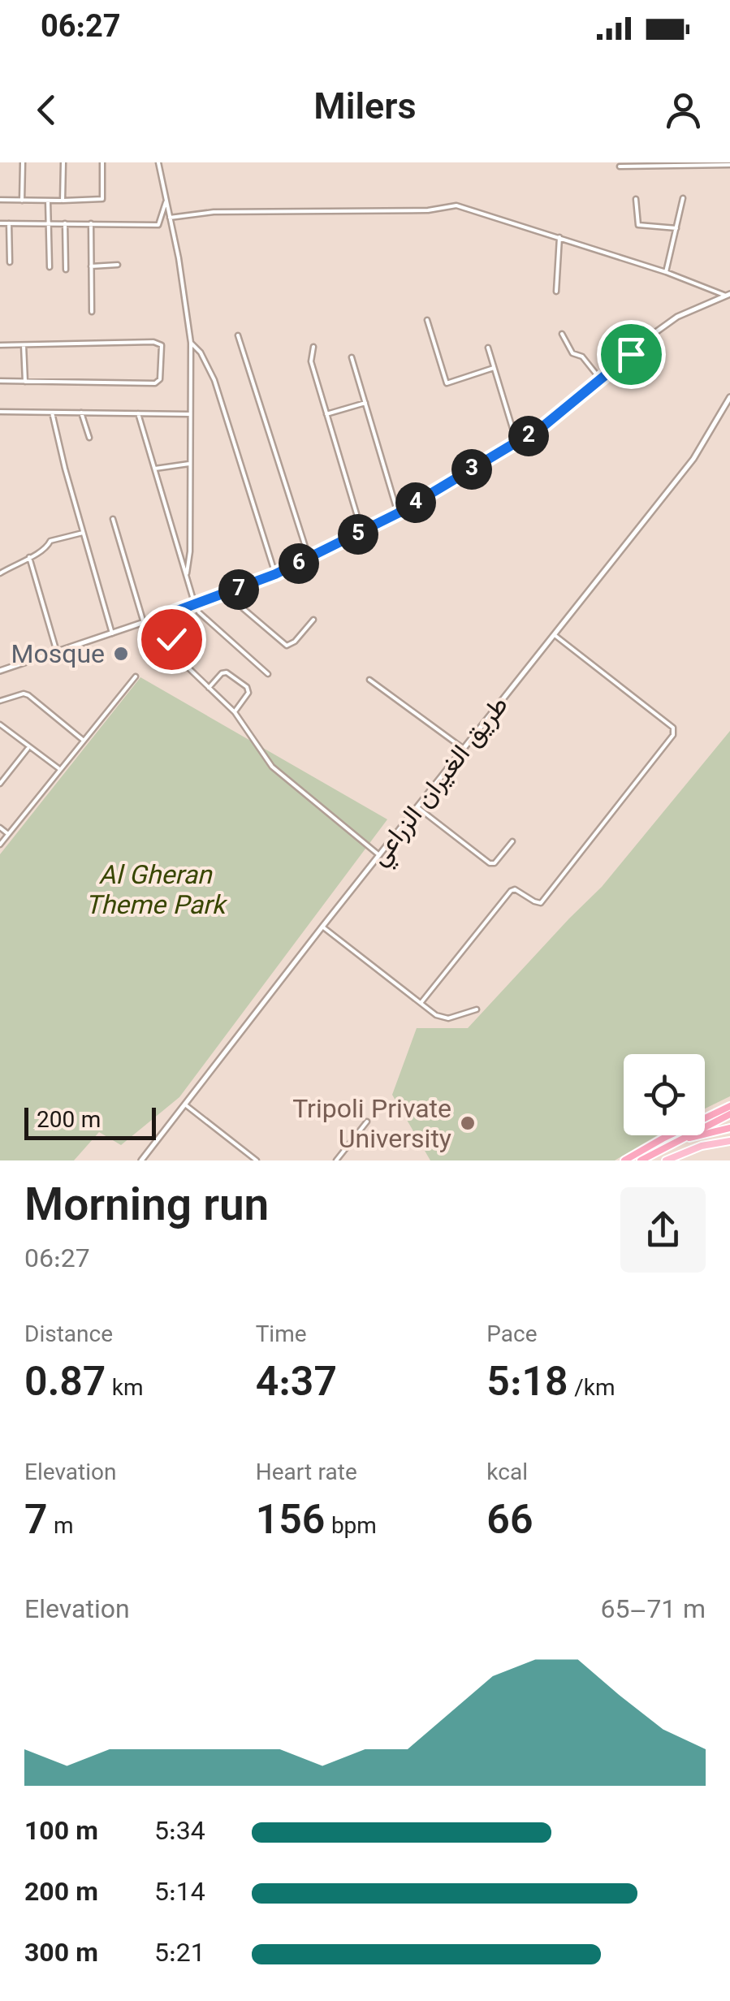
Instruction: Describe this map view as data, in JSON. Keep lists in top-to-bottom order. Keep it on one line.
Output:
{"streets":{"street":["طريق الغيران الزراعي"]},"parks":["Al Gheran Theme Park"],"places":["Mosque","Tripoli Private University"],"scale_bar":"200 m","page":{"status":"06:27","header":"Milers","pins":["2","3","4","5","6","7"],"scale":"200 m","heading":["Morning run","06:27"],"stats":[["Distance","0.87 km"],["Time","4:37"],["Pace","5:18 /km"],["Elevation","7 m"],["Heart rate","156 bpm"],["kcal","66"]],"chart":["Elevation","65–71 m"],"list":[{"name":"100 m","note":"5:34"},{"name":"200 m","note":"5:14"},{"name":"300 m","note":"5:21"}]}}
